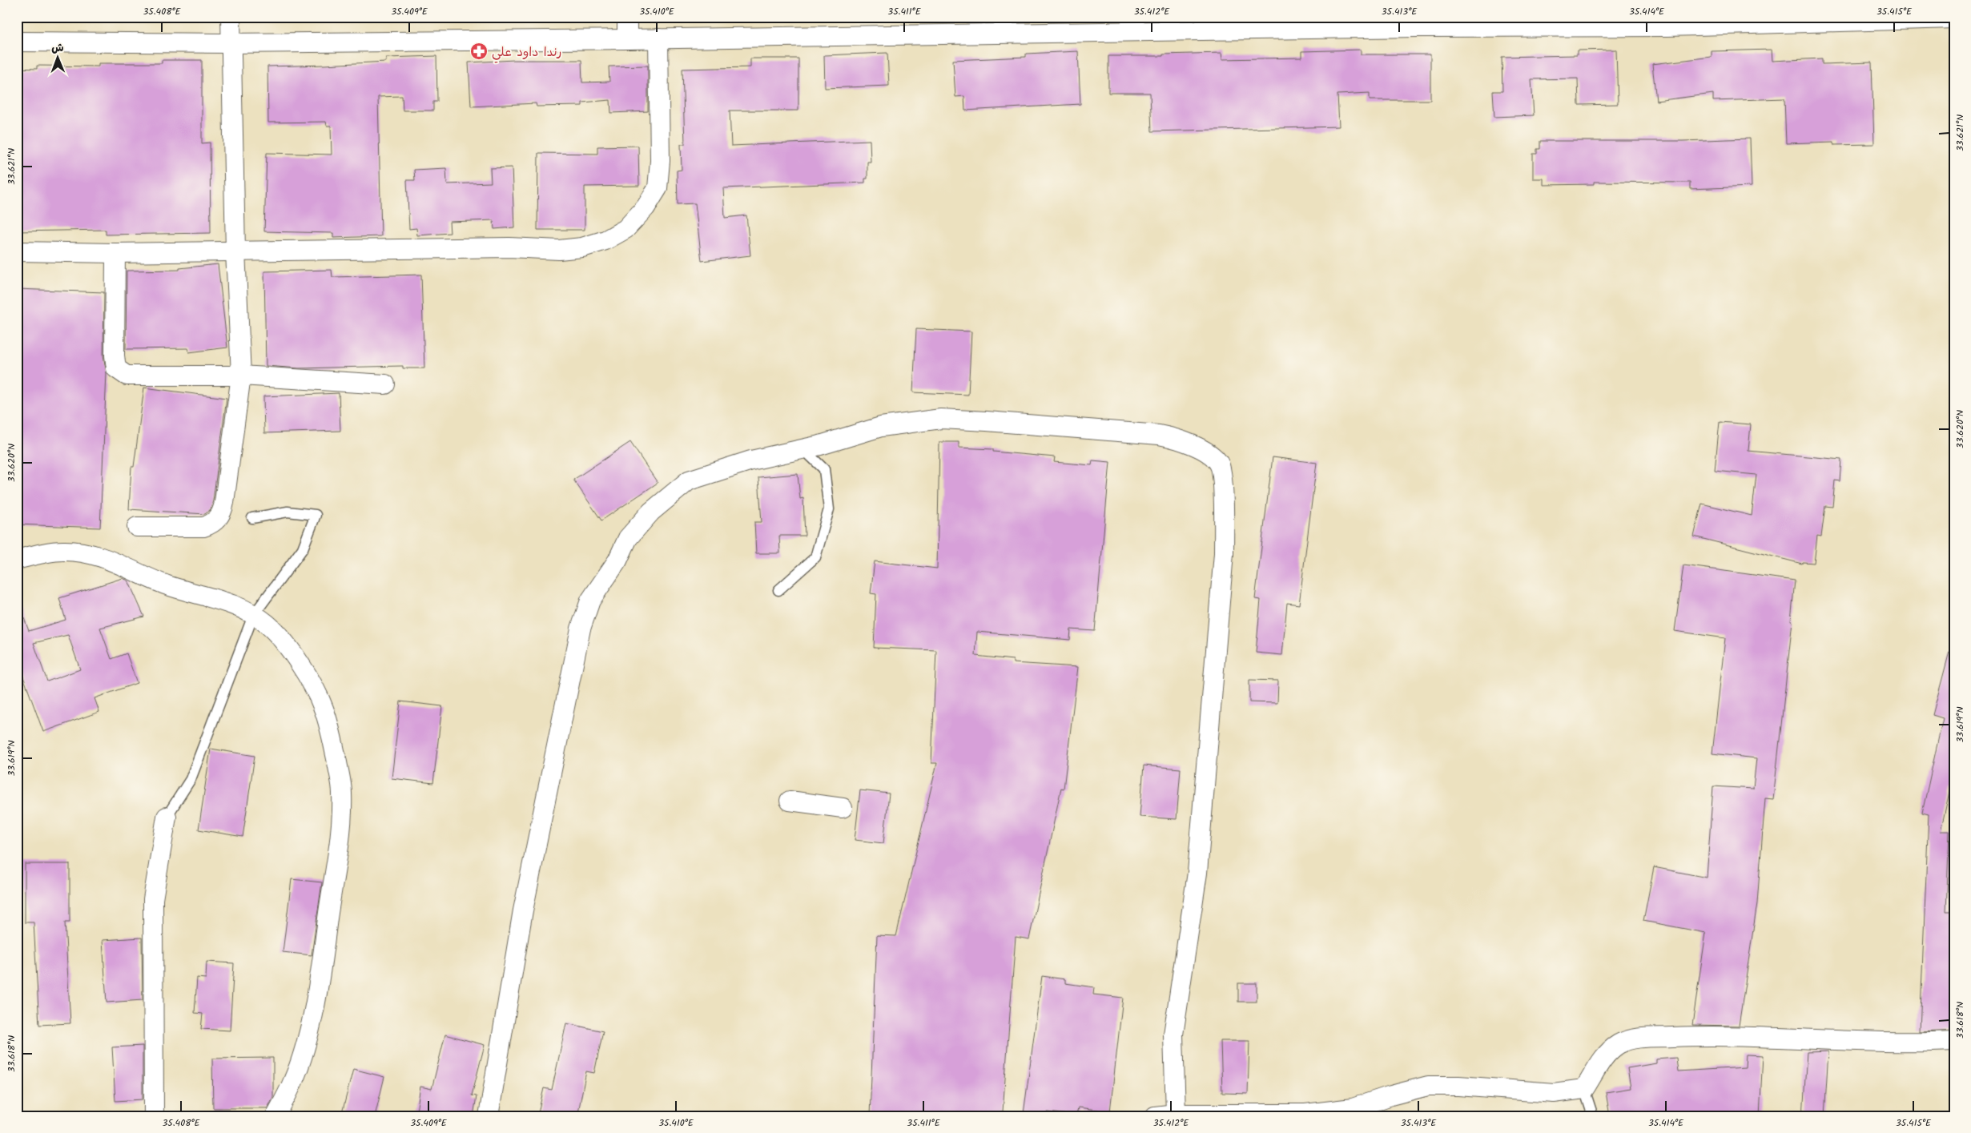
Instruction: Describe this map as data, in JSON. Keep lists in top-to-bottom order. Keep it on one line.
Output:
{"places":{"pharmacy":["رندا داود علي"]},"north":"top","coordinates":["35.408°E","35.409°E","35.410°E","35.411°E","35.412°E","35.413°E","35.414°E","35.415°E","33.621°N","33.620°N","33.619°N","33.618°N"]}
